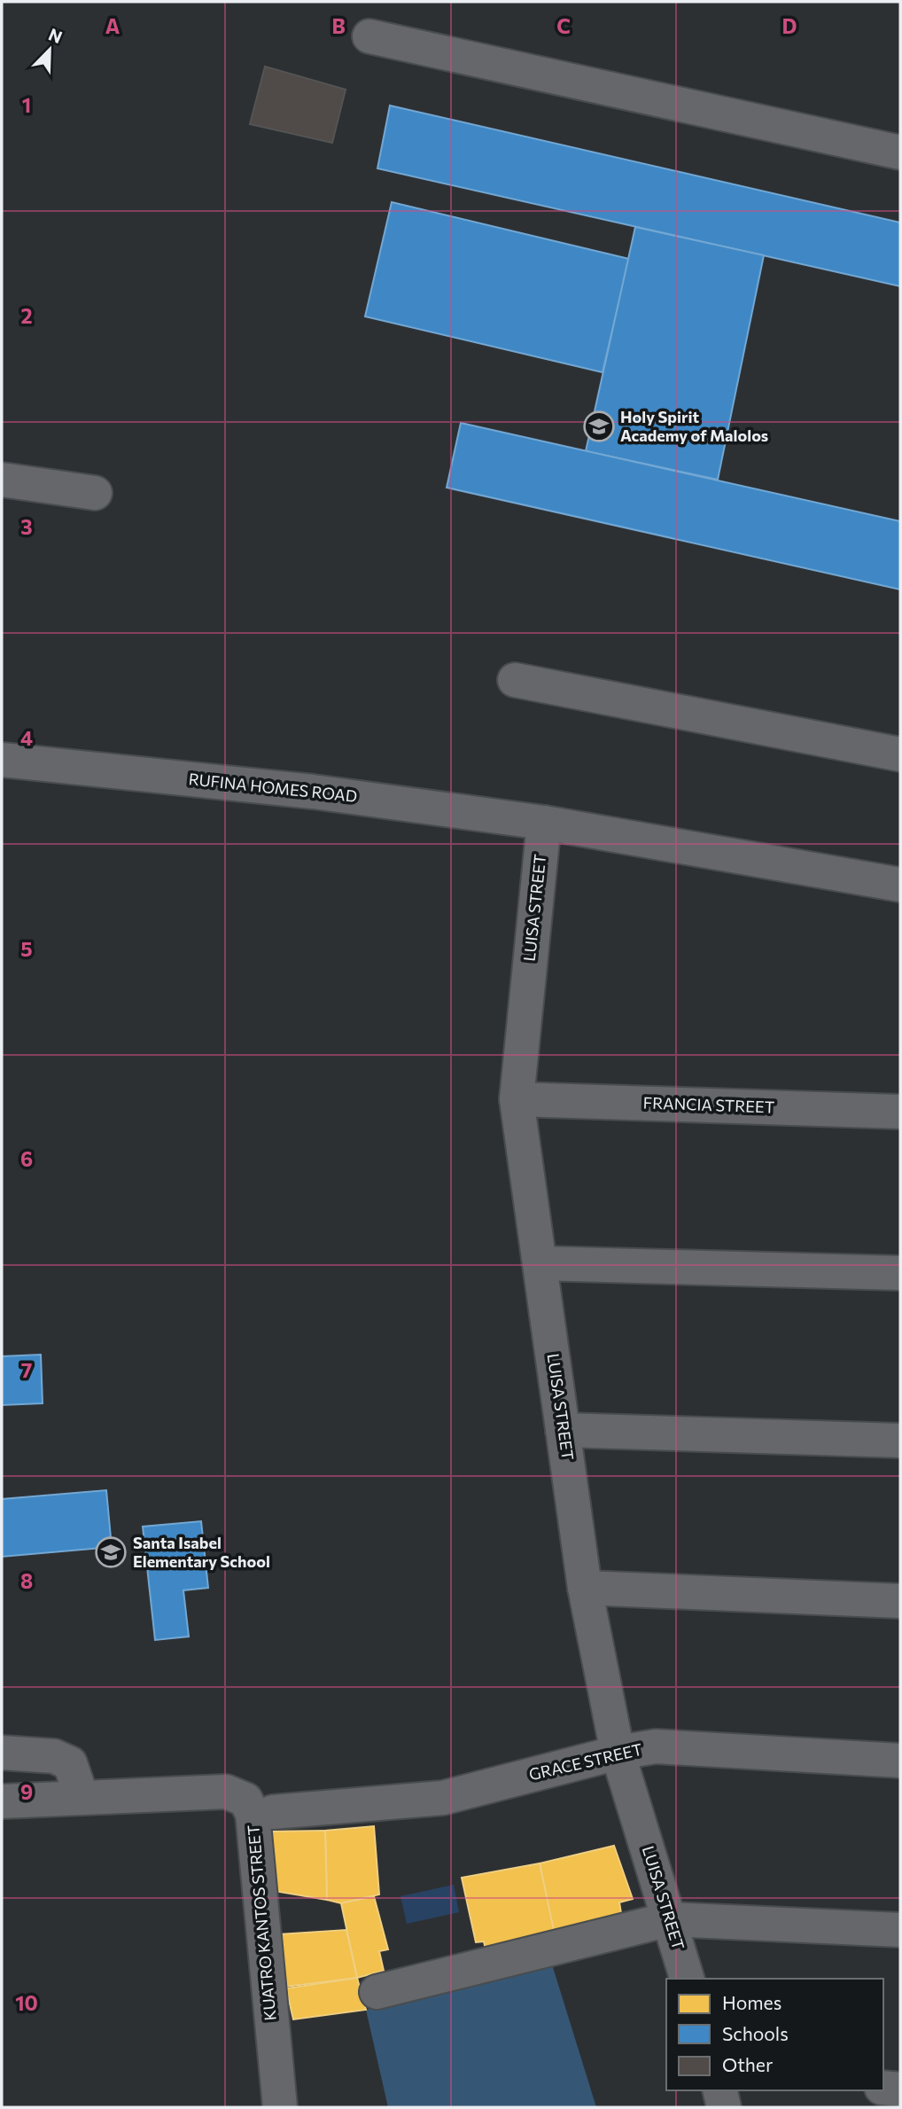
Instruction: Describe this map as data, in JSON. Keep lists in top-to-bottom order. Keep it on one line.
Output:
{"streets":{"street":["RUFINA HOMES ROAD","LUISA STREET","FRANCIA STREET","GRACE STREET","KUATRO KANTOS STREET"]},"crossings":[["RUFINA HOMES ROAD","LUISA STREET"],["LUISA STREET","FRANCIA STREET"],["LUISA STREET","GRACE STREET"]],"places":{"school or university":["Holy Spirit Academy of Malolos","Santa Isabel Elementary School"]},"legend":["Homes","Schools","Other"],"north":"top right","grid":{"columns":["A","B","C","D"],"rows":["1","2","3","4","5","6","7","8","9","10"]}}
